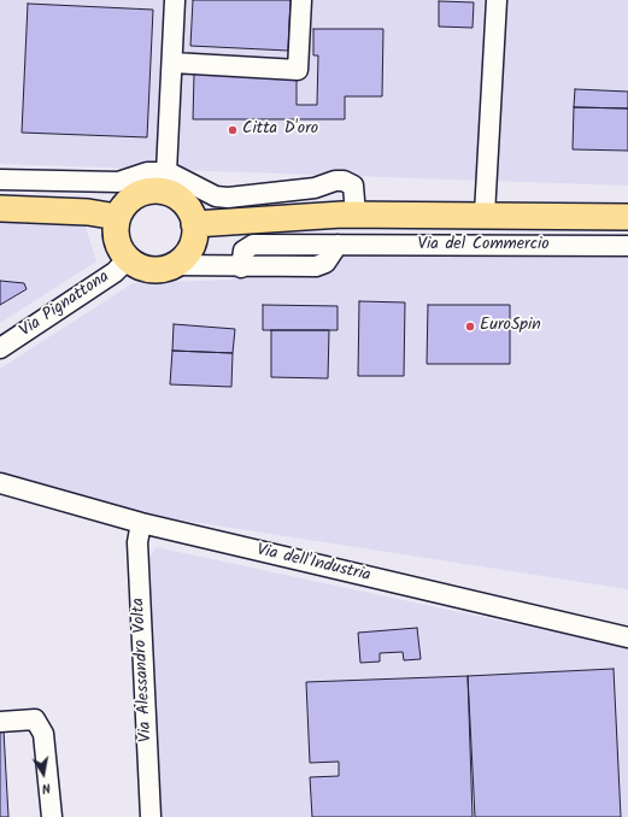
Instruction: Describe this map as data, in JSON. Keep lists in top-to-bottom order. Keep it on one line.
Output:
{"streets":{"street":["Via del Commercio","Via Pignattona","Via dell'Industria","Via Alessandro Volta"]},"crossings":[["Via del Commercio","Via Pignattona"],["Via dell'Industria","Via Alessandro Volta"]],"places":["Citta D'oro","EuroSpin"],"north":"bottom"}
